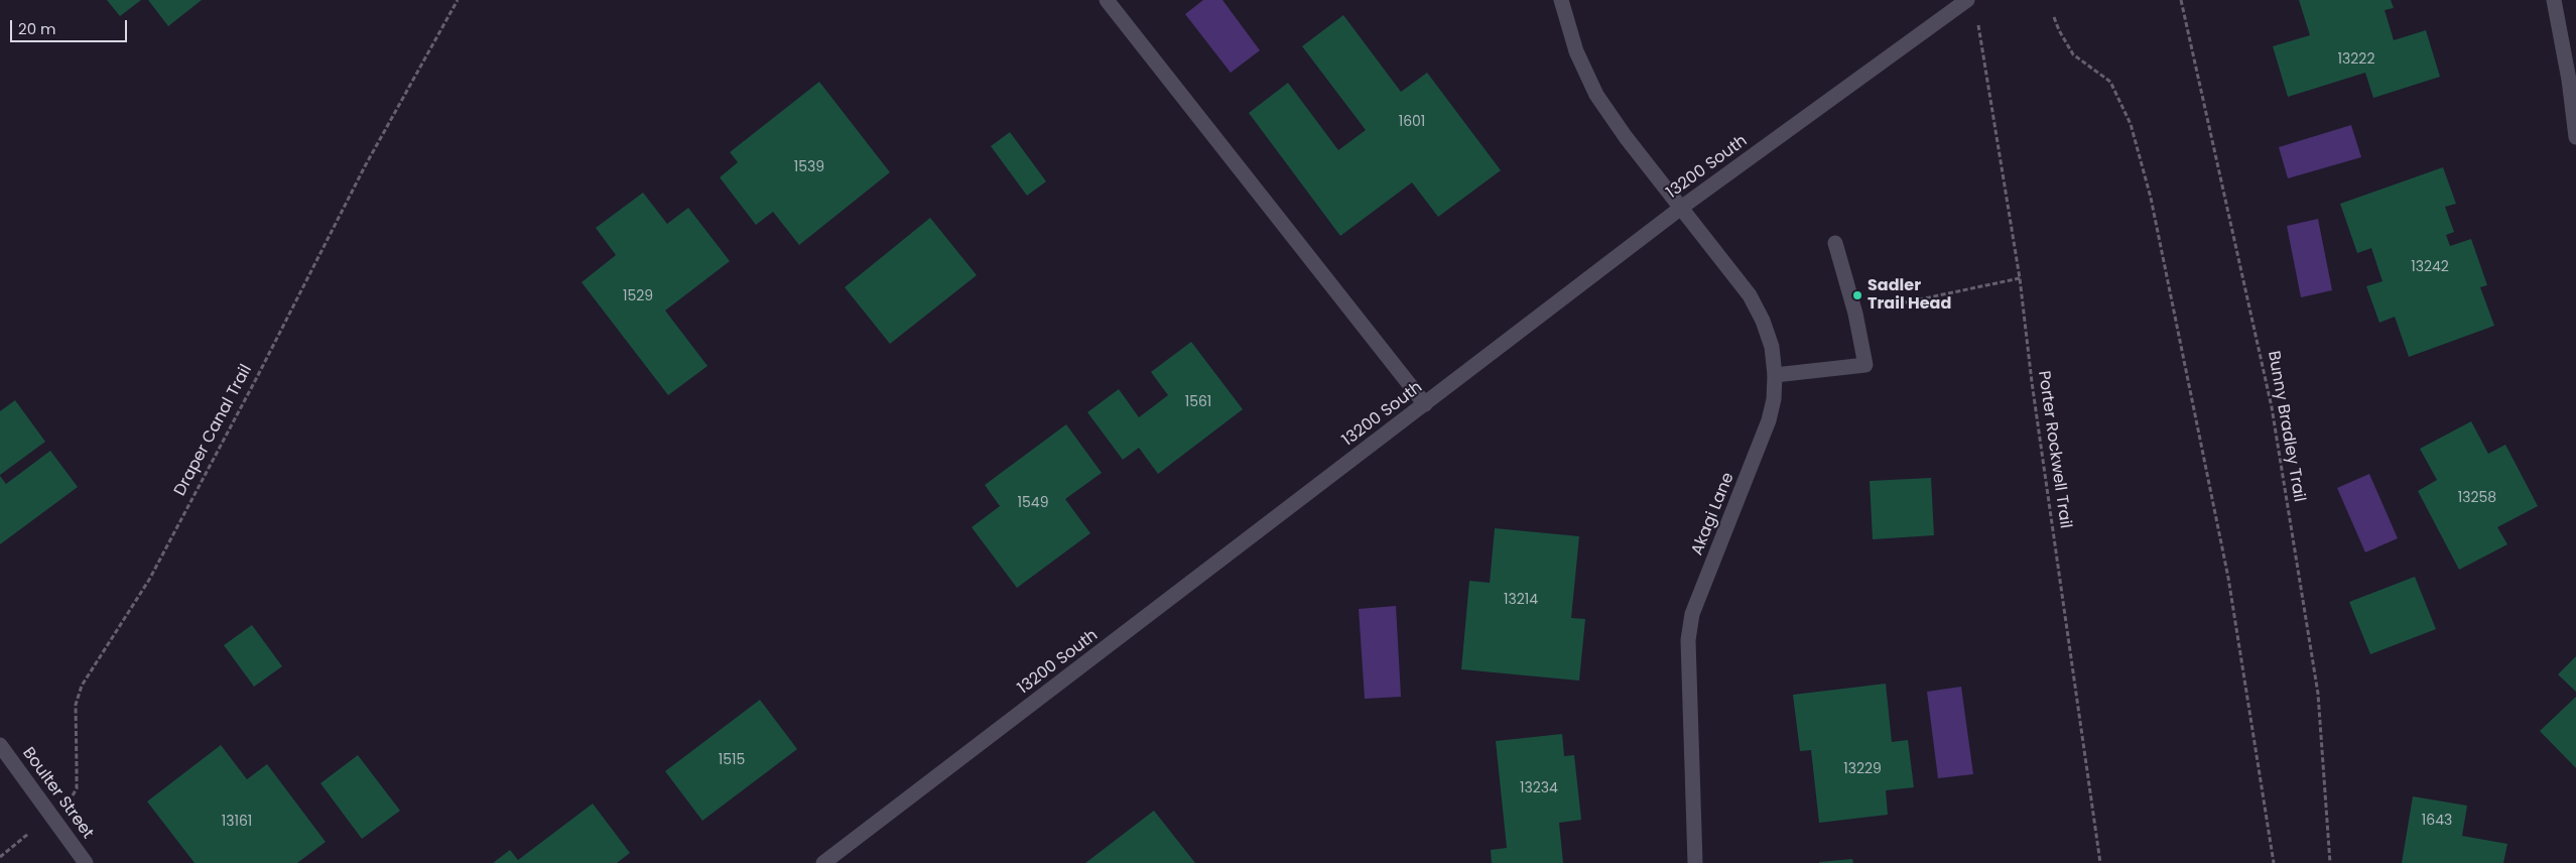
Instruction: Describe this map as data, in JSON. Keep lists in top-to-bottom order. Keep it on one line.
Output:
{"streets":{"street":["13200 South","Akagi Lane","Boulter Street"],"path":["Bunny Bradley Trail","Draper Canal Trail","Porter Rockwell Trail"]},"crossings":[["13200 South","Akagi Lane"],["Draper Canal Trail","Boulter Street"]],"places":["Sadler Trail Head"],"house_numbers":["13222","1601","1539","13242","1529","1561","13258","1549","13214","1515","13229","13234","1643","13161"],"scale_bar":"20 m"}
